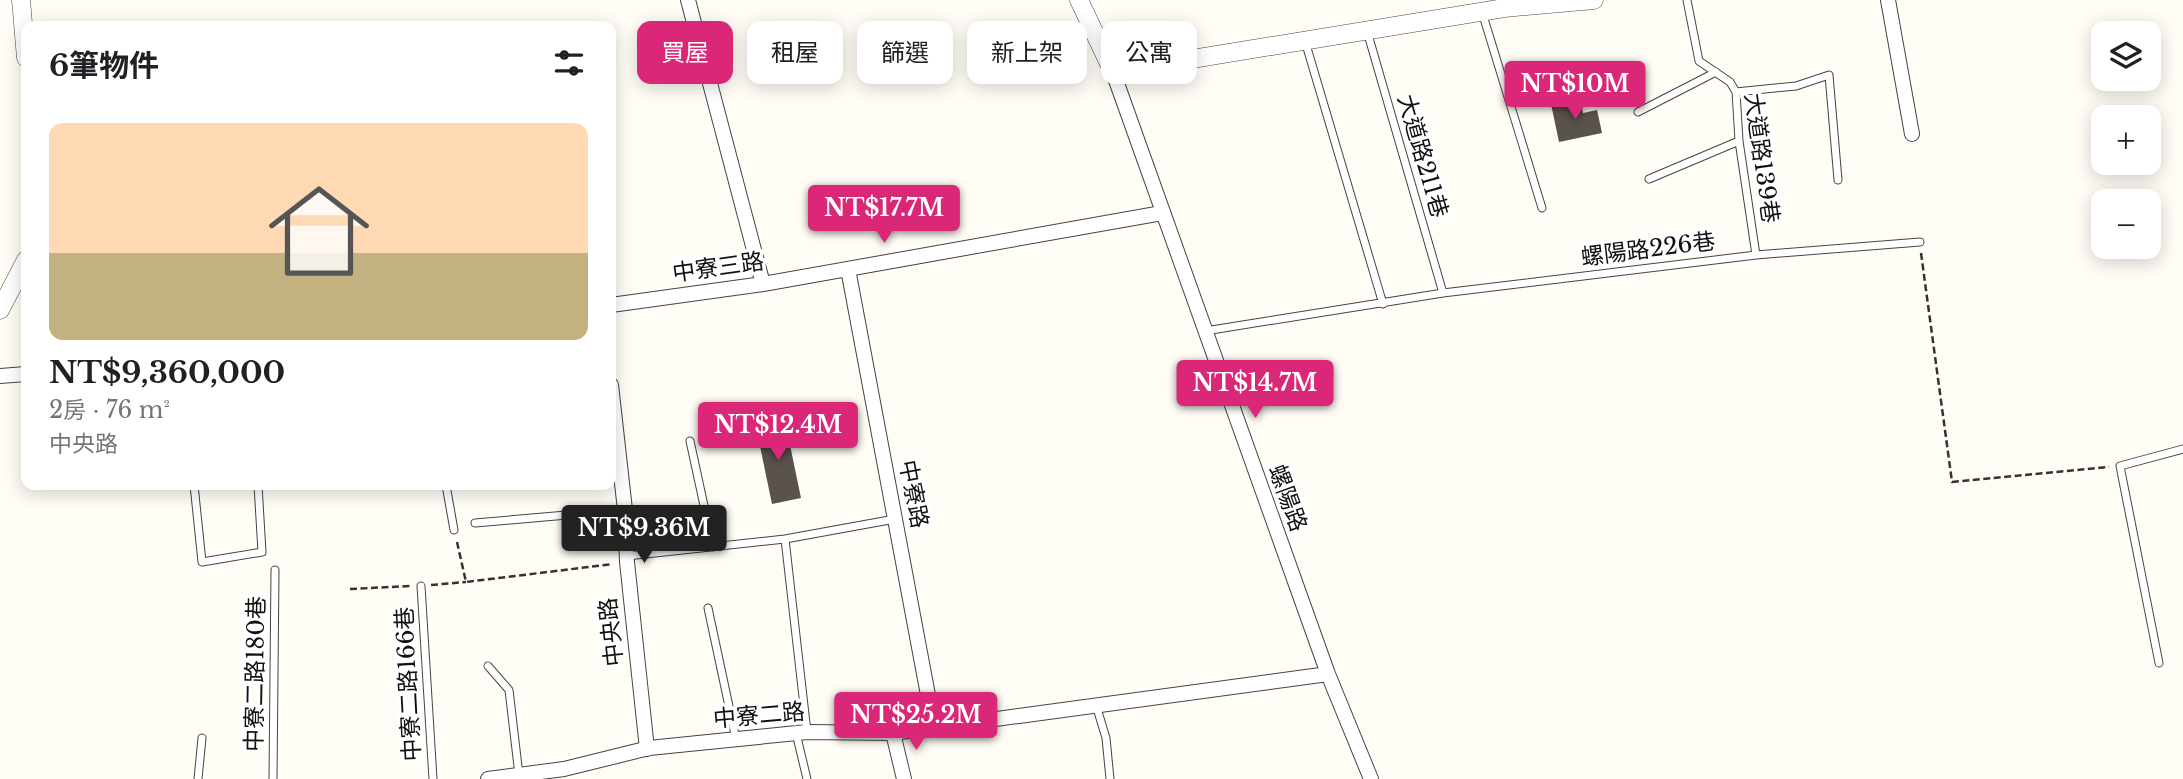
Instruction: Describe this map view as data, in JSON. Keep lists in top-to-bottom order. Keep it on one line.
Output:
{"streets":{"street":["中寮三路","中寮路","螺陽路","中央路","中寮二路"],"lane":["大道路211巷","大道路139巷","螺陽路226巷","中寮二路180巷","中寮二路166巷"]},"crossings":[["大道路211巷","螺陽路226巷"],["大道路139巷","螺陽路226巷"],["螺陽路226巷","螺陽路"],["中寮三路","中寮路"],["中寮三路","螺陽路"],["中寮路","中寮二路"],["螺陽路","中寮二路"],["中央路","中寮二路"]],"page":{"map_buttons":["+","−"],"chip":["買屋","租屋","篩選","新上架","公寓"],"heading":"6筆物件","price":["NT$10M","NT$17.7M","NT$14.7M","NT$12.4M","NT$9.36M","NT$25.2M"],"list":[{"name":"NT$9,360,000","note":"2房 · 76 m² · 中央路"}]}}
